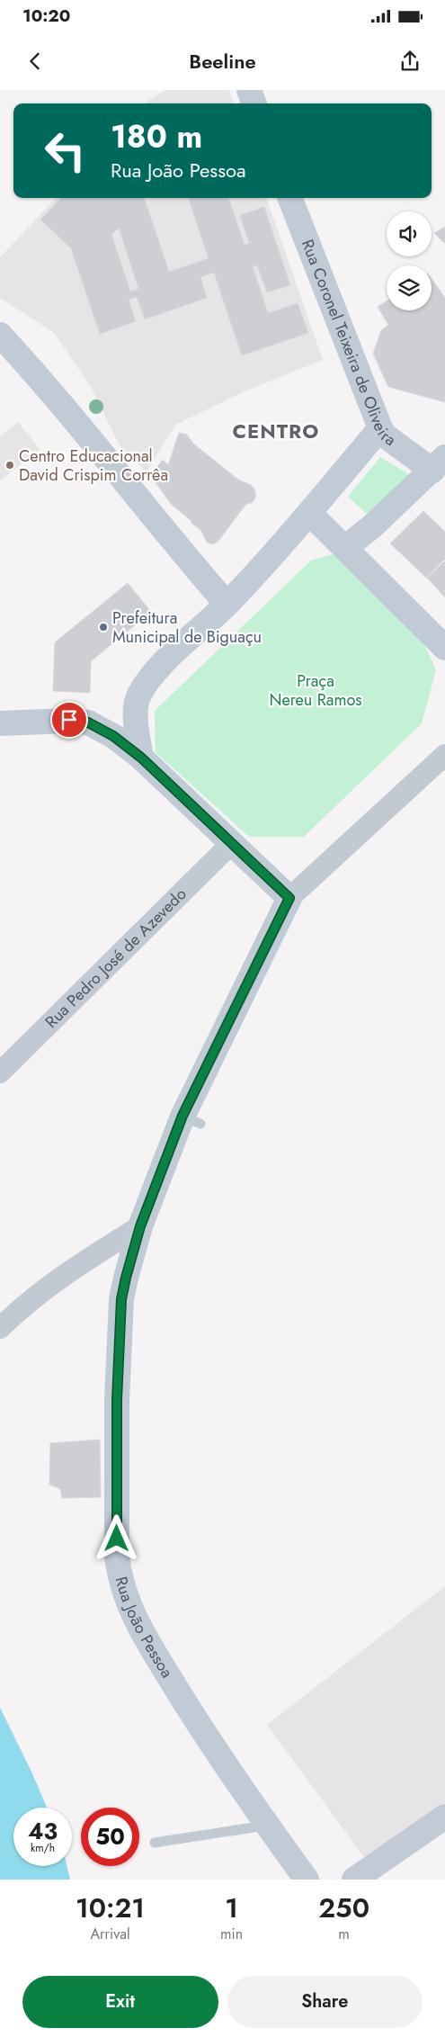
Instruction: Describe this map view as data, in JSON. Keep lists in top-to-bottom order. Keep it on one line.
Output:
{"streets":{"main road":["Rua Coronel Teixeira de Oliveira","Rua João Pessoa"],"street":["Rua Pedro José de Azevedo"]},"districts":["CENTRO"],"parks":["Praça Nereu Ramos"],"places":["Centro Educacional David Crispim Corrêa","Prefeitura Municipal de Biguaçu"],"page":{"status":"10:20","header":"Beeline","turn":["180 m","Rua João Pessoa"],"speed":"43 km/h","limit":"50","eta":["10:21","Arrival","1","min","250","m"],"buttons":["Exit","Share"]}}
